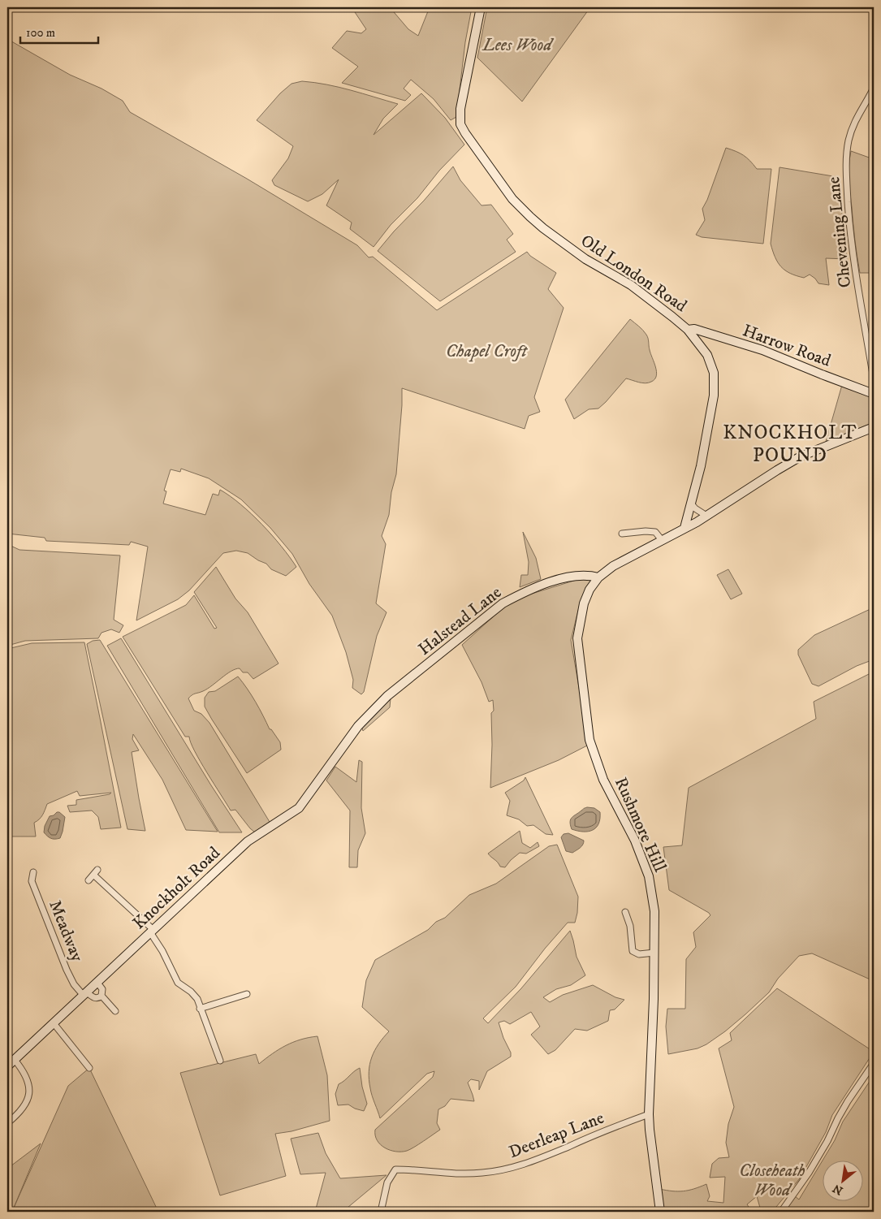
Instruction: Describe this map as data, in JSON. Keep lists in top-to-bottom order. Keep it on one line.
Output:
{"streets":{"street":["Chevening Lane","Old London Road","Harrow Road","Halstead Lane","Rushmore Hill","Knockholt Road","Meadway","Deerleap Lane"]},"crossings":[["Old London Road","Harrow Road"],["Old London Road","Rushmore Hill"],["Halstead Lane","Rushmore Hill"],["Halstead Lane","Knockholt Road"],["Rushmore Hill","Deerleap Lane"],["Knockholt Road","Meadway"]],"districts":["KNOCKHOLT POUND"],"parks":["Lees Wood","Chapel Croft","Closeheath Wood"],"scale_bar":"100 m","north":"bottom left"}
